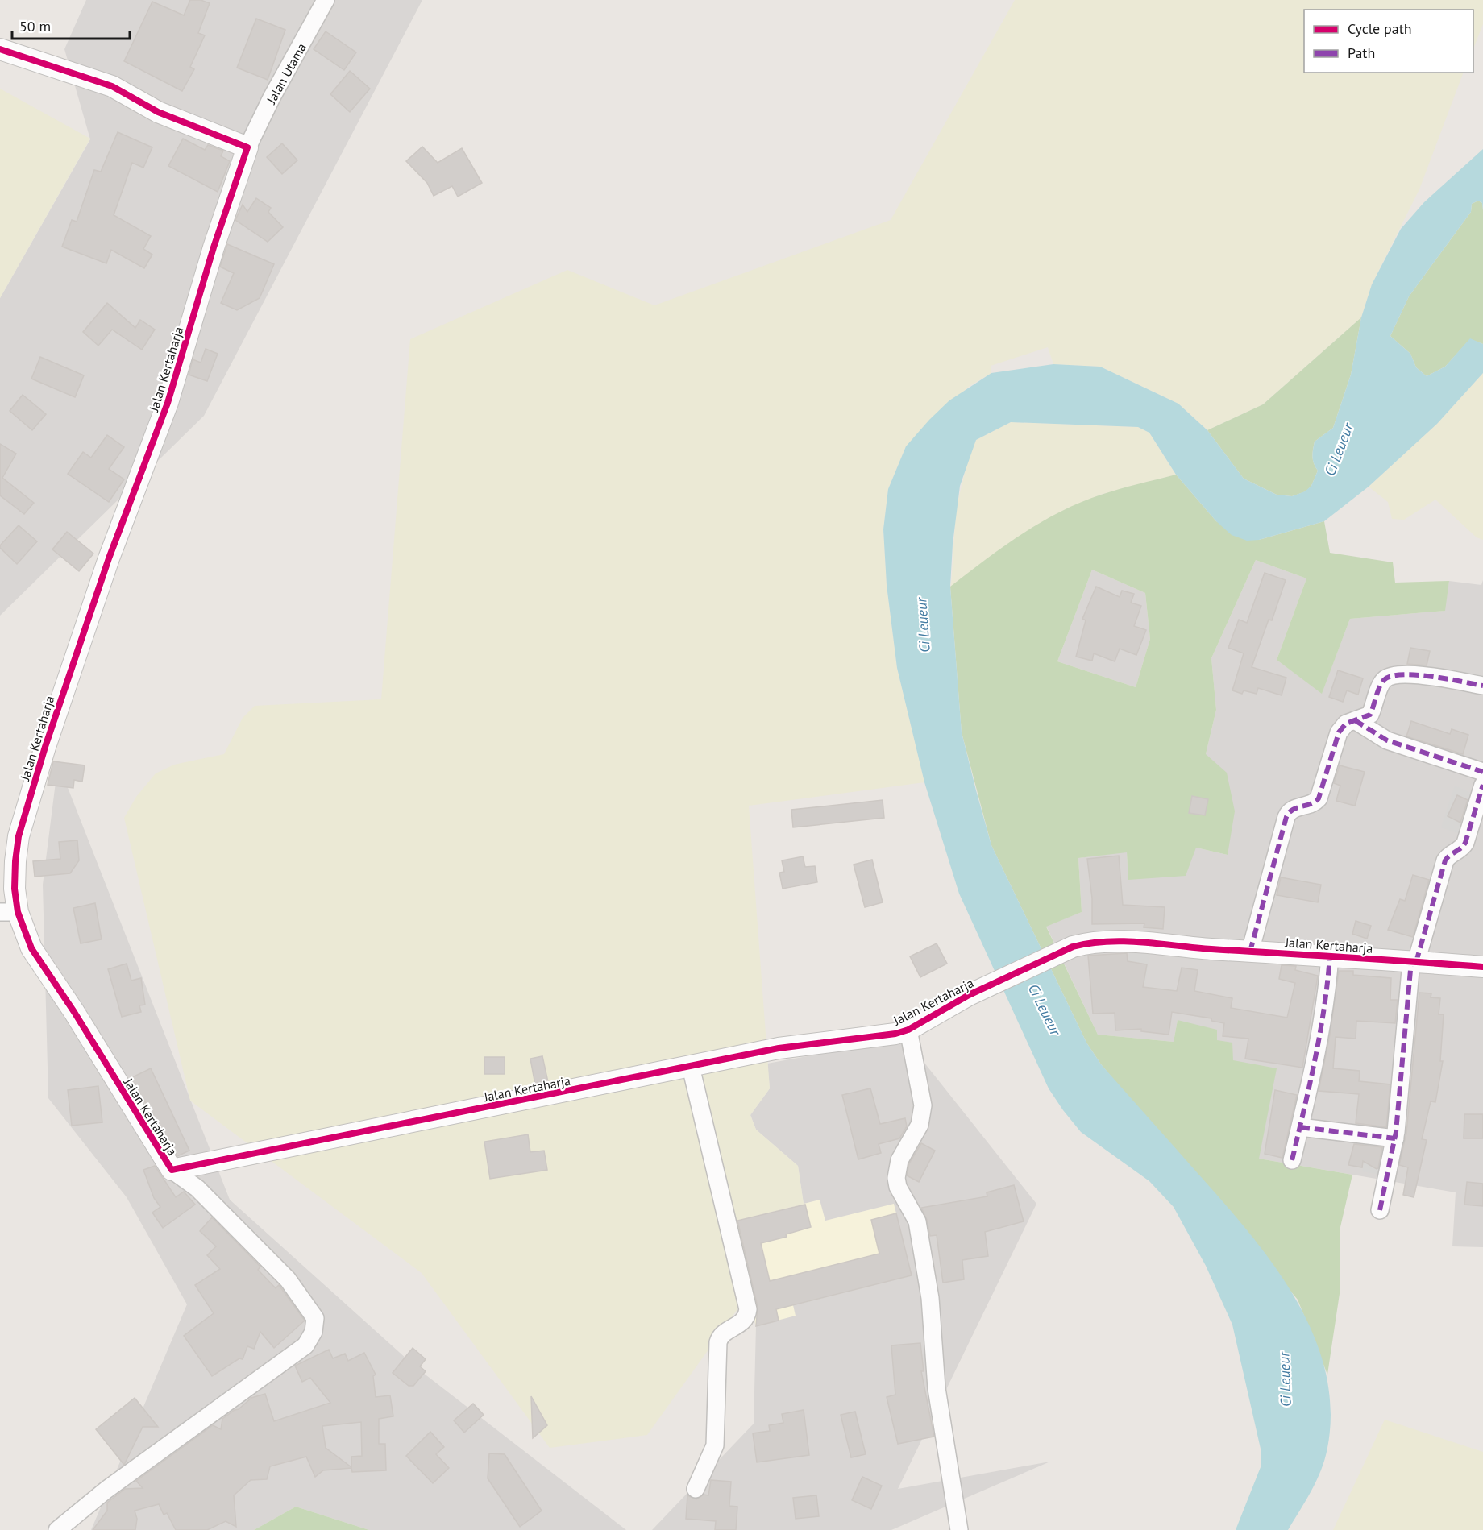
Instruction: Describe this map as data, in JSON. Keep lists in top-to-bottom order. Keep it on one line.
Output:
{"streets":{"street":["Jalan Utama","Jalan Kertaharja"]},"crossings":[["Jalan Utama","Jalan Kertaharja"]],"water":["Ci Leueur"],"legend":["Cycle path","Path"],"scale_bar":"50 m"}
